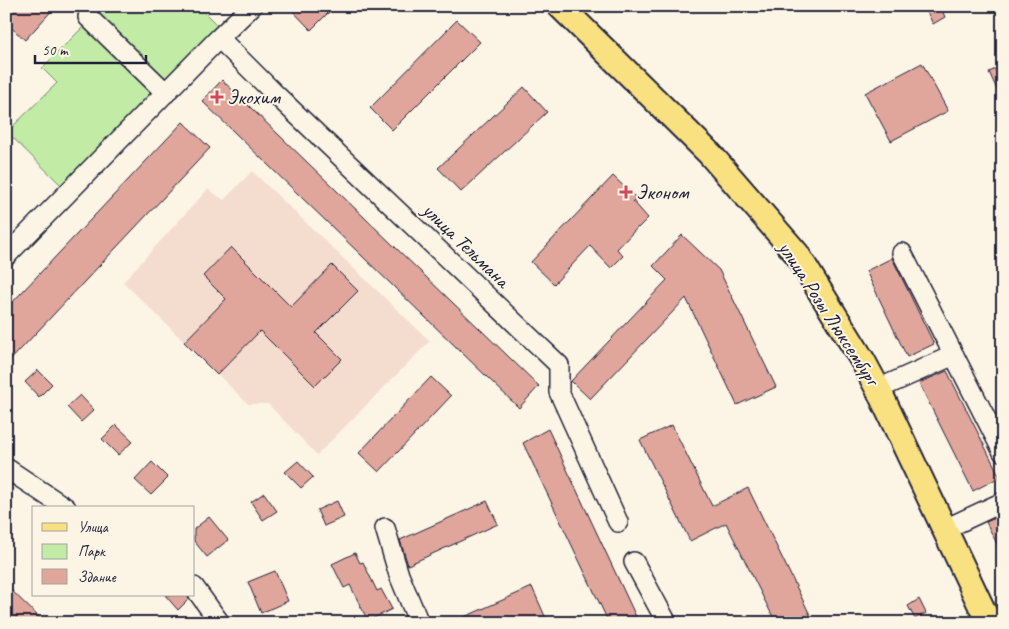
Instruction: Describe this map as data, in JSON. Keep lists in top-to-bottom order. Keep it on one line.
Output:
{"streets":{"main road":["улица Розы Люксембург"],"street":["улица Тельмана"]},"places":{"health":["Экохим","Эконом"]},"legend":["Улица","Парк","Здание"],"scale_bar":"50 m"}
